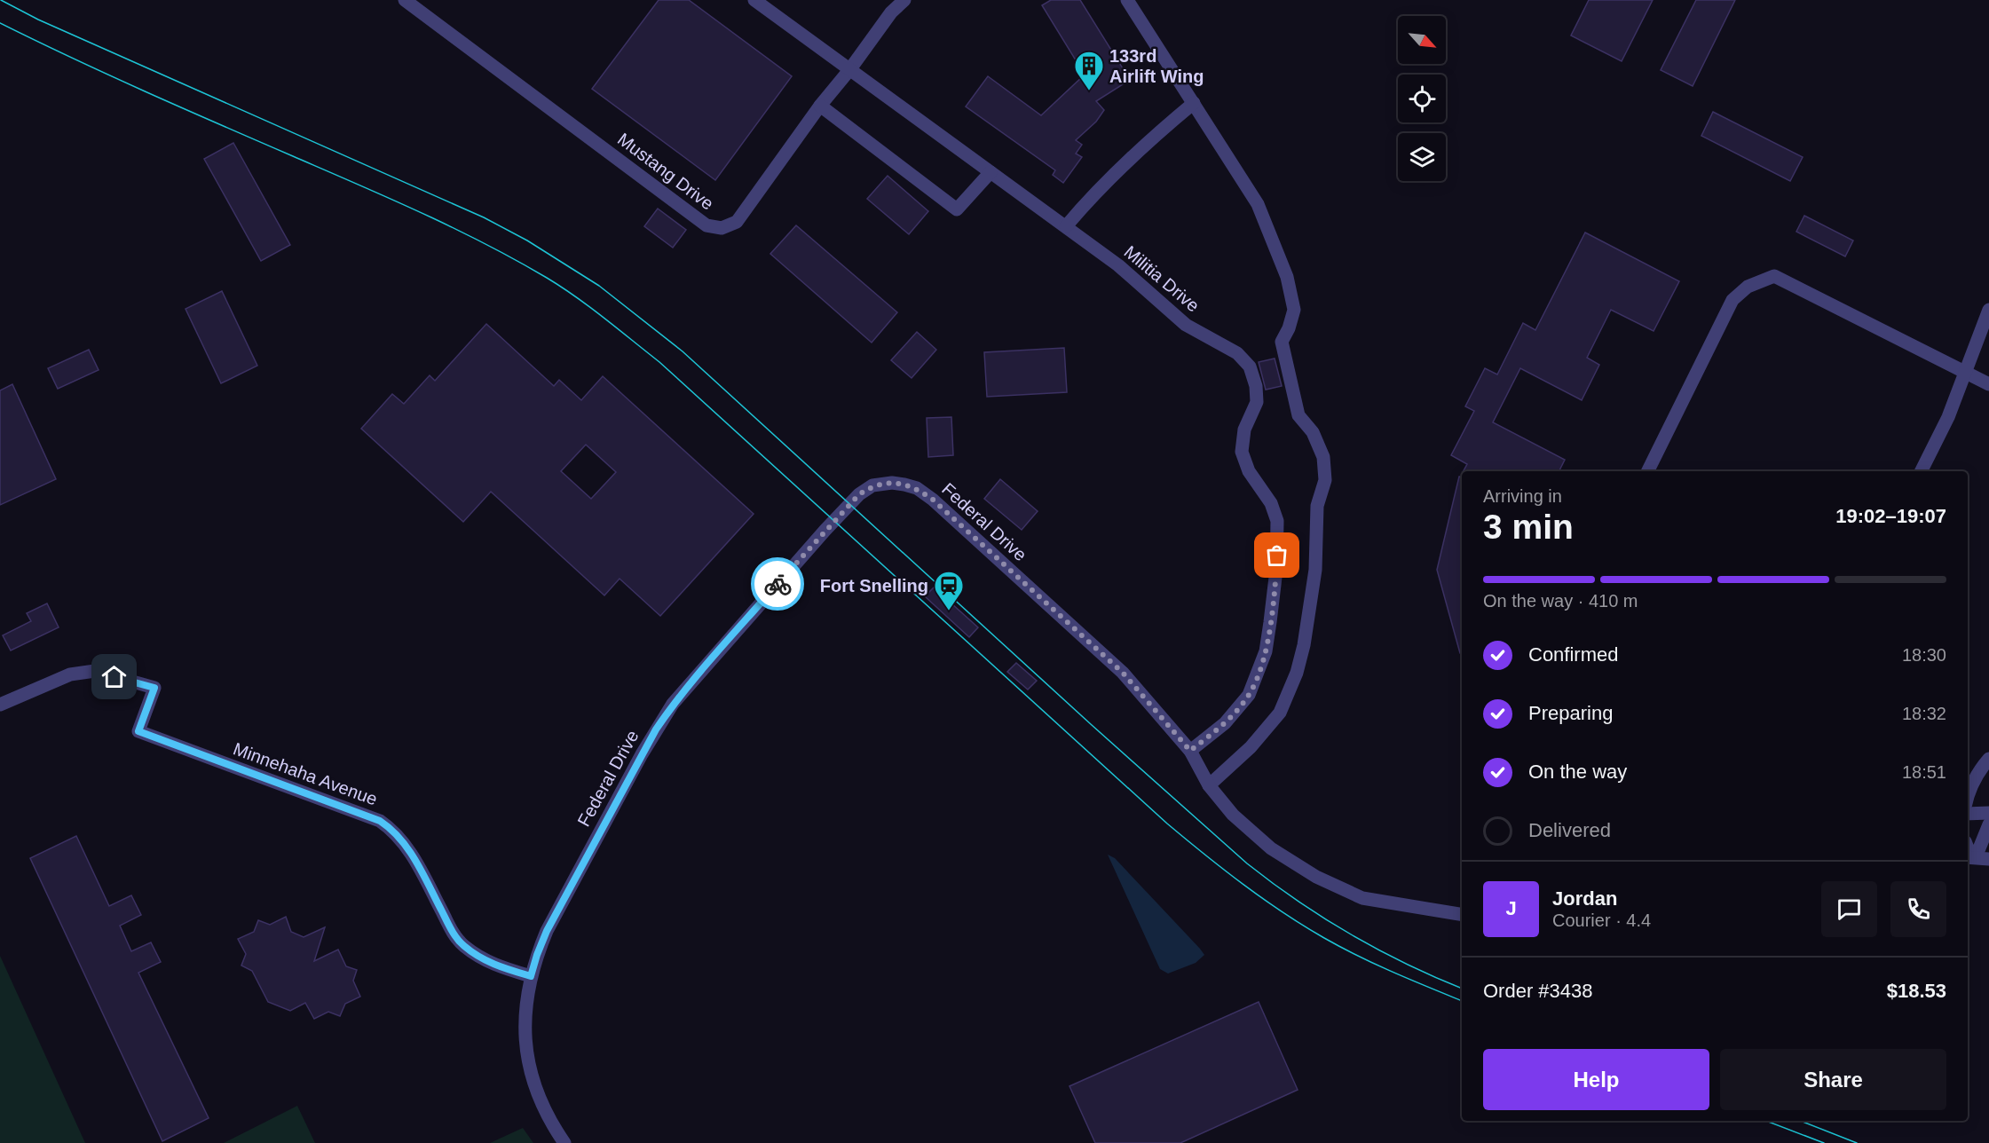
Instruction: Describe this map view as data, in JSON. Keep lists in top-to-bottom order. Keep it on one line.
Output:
{"streets":{"street":["Mustang Drive","Militia Drive","Federal Drive","Minnehaha Avenue"]},"crossings":[["Mustang Drive","Militia Drive"],["Militia Drive","Federal Drive"],["Federal Drive","Minnehaha Avenue"]],"places":{"building":["133rd Airlift Wing"],"station":["Fort Snelling"]},"north":"bottom right","page":{"heading":["3 min","Arriving in","19:02–19:07"],"panel":["Jordan","Courier · 4.4","Order #3438","$18.53"],"bar":"On the way · 410 m","list":[["Confirmed","18:30"],["Preparing","18:32"],["On the way","18:51"],"Delivered"],"round":"J","buttons":["Help","Share"]}}
